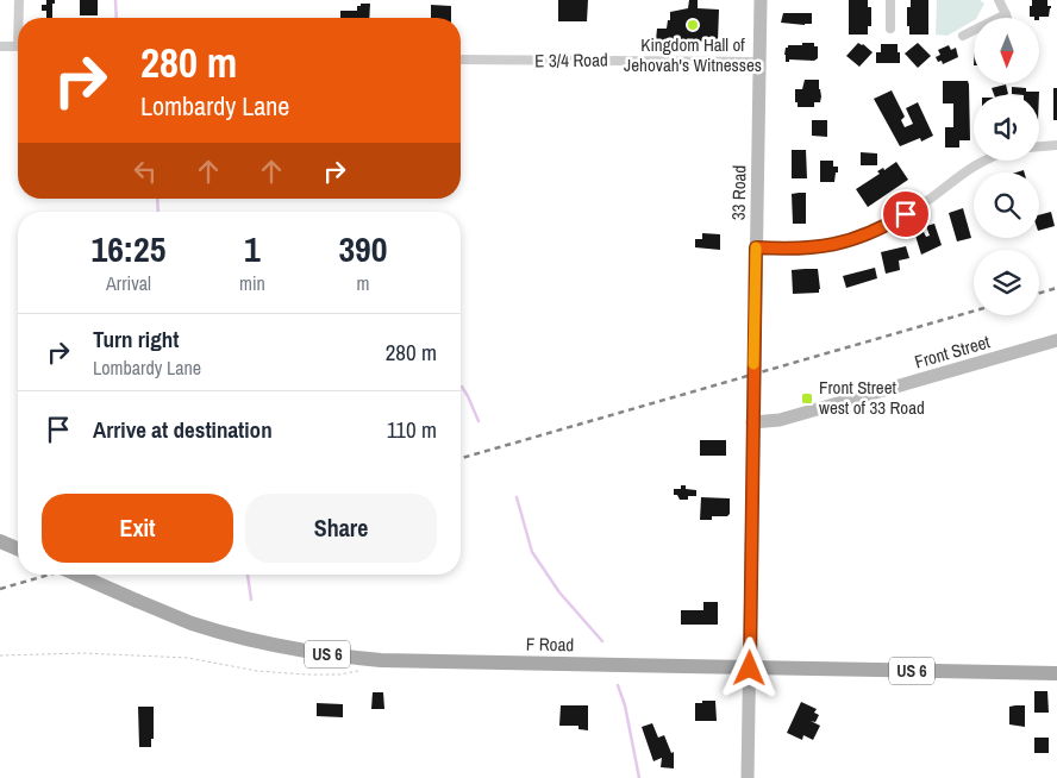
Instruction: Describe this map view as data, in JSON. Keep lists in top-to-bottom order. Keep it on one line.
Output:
{"streets":{"main road":["33 Road","Front Street","F Road","US 6"],"street":["E 3/4 Road"]},"crossings":[["E 3/4 Road","33 Road"],["33 Road","Front Street"],["33 Road","F Road"]],"places":{"other":["Kingdom Hall of Jehovah's Witnesses"],"transit":["Front Street west of 33 Road"]},"north":"bottom","page":{"turn":["280 m","Lombardy Lane"],"eta":["16:25","Arrival","1","min","390","m"],"list":[{"name":"Turn right","note":"Lombardy Lane","value":"280 m"},{"name":"Arrive at destination","value":"110 m"}],"buttons":["Exit","Share"]}}
